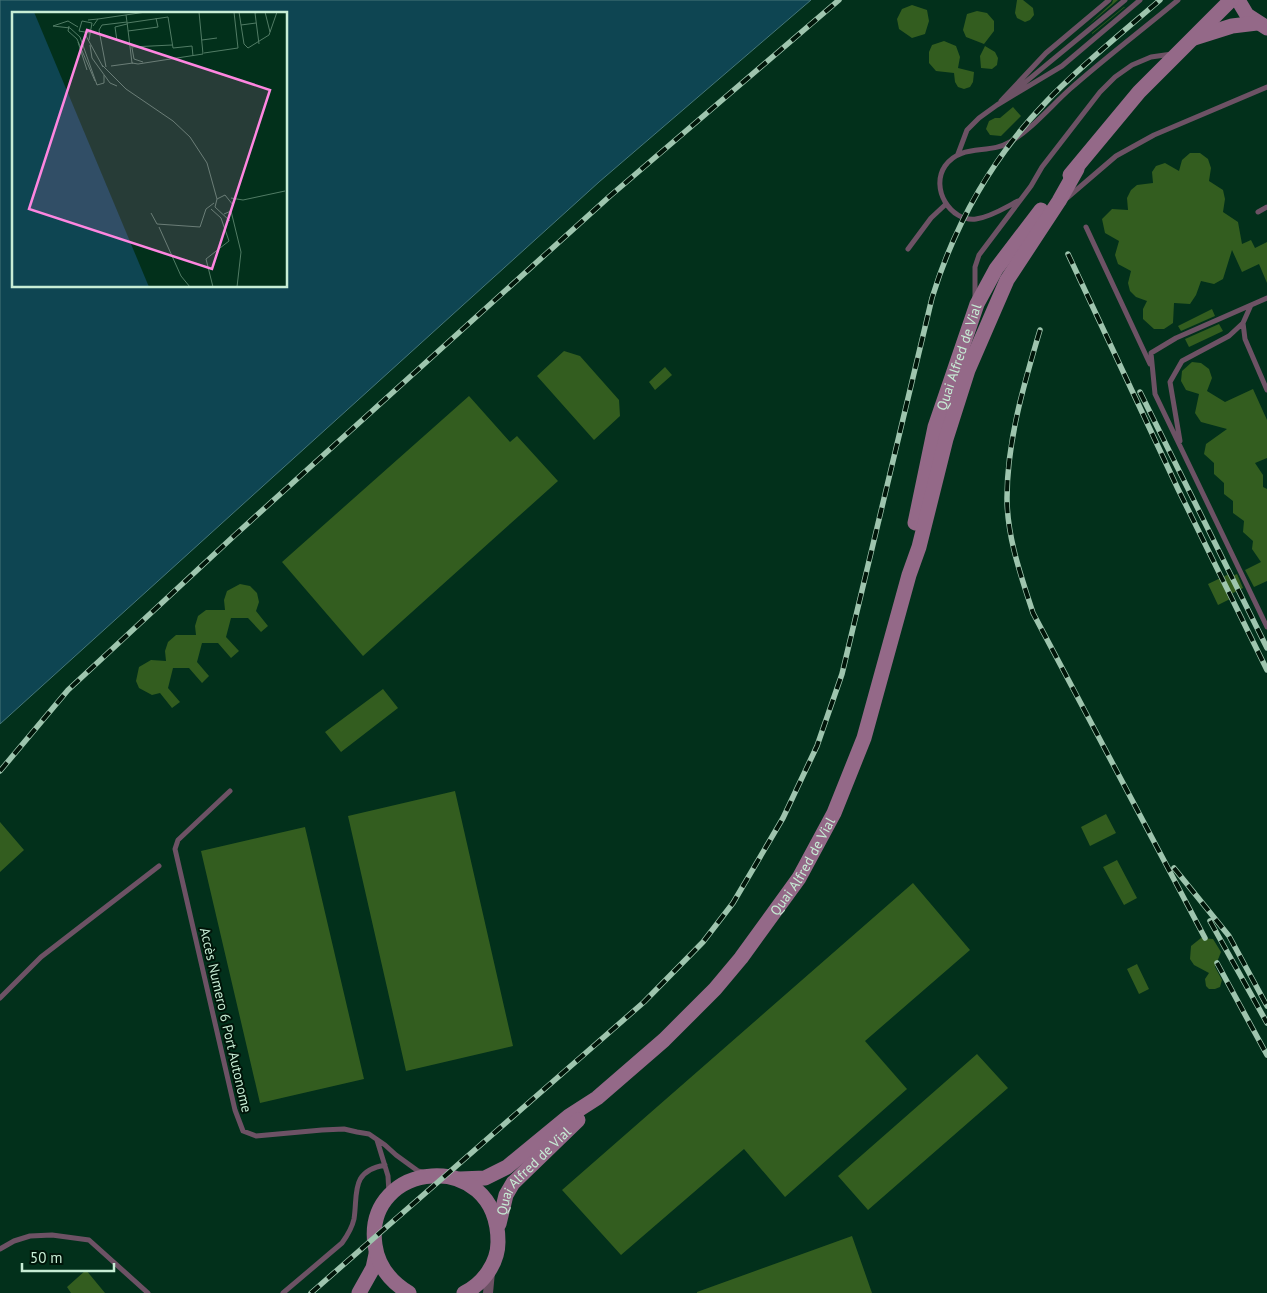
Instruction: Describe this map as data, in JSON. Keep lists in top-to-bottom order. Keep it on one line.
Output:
{"streets":{"main road":["Quai Alfred de Vial"],"lane":["Accès Numero 6 Port Autonome"]},"scale_bar":"50 m"}
